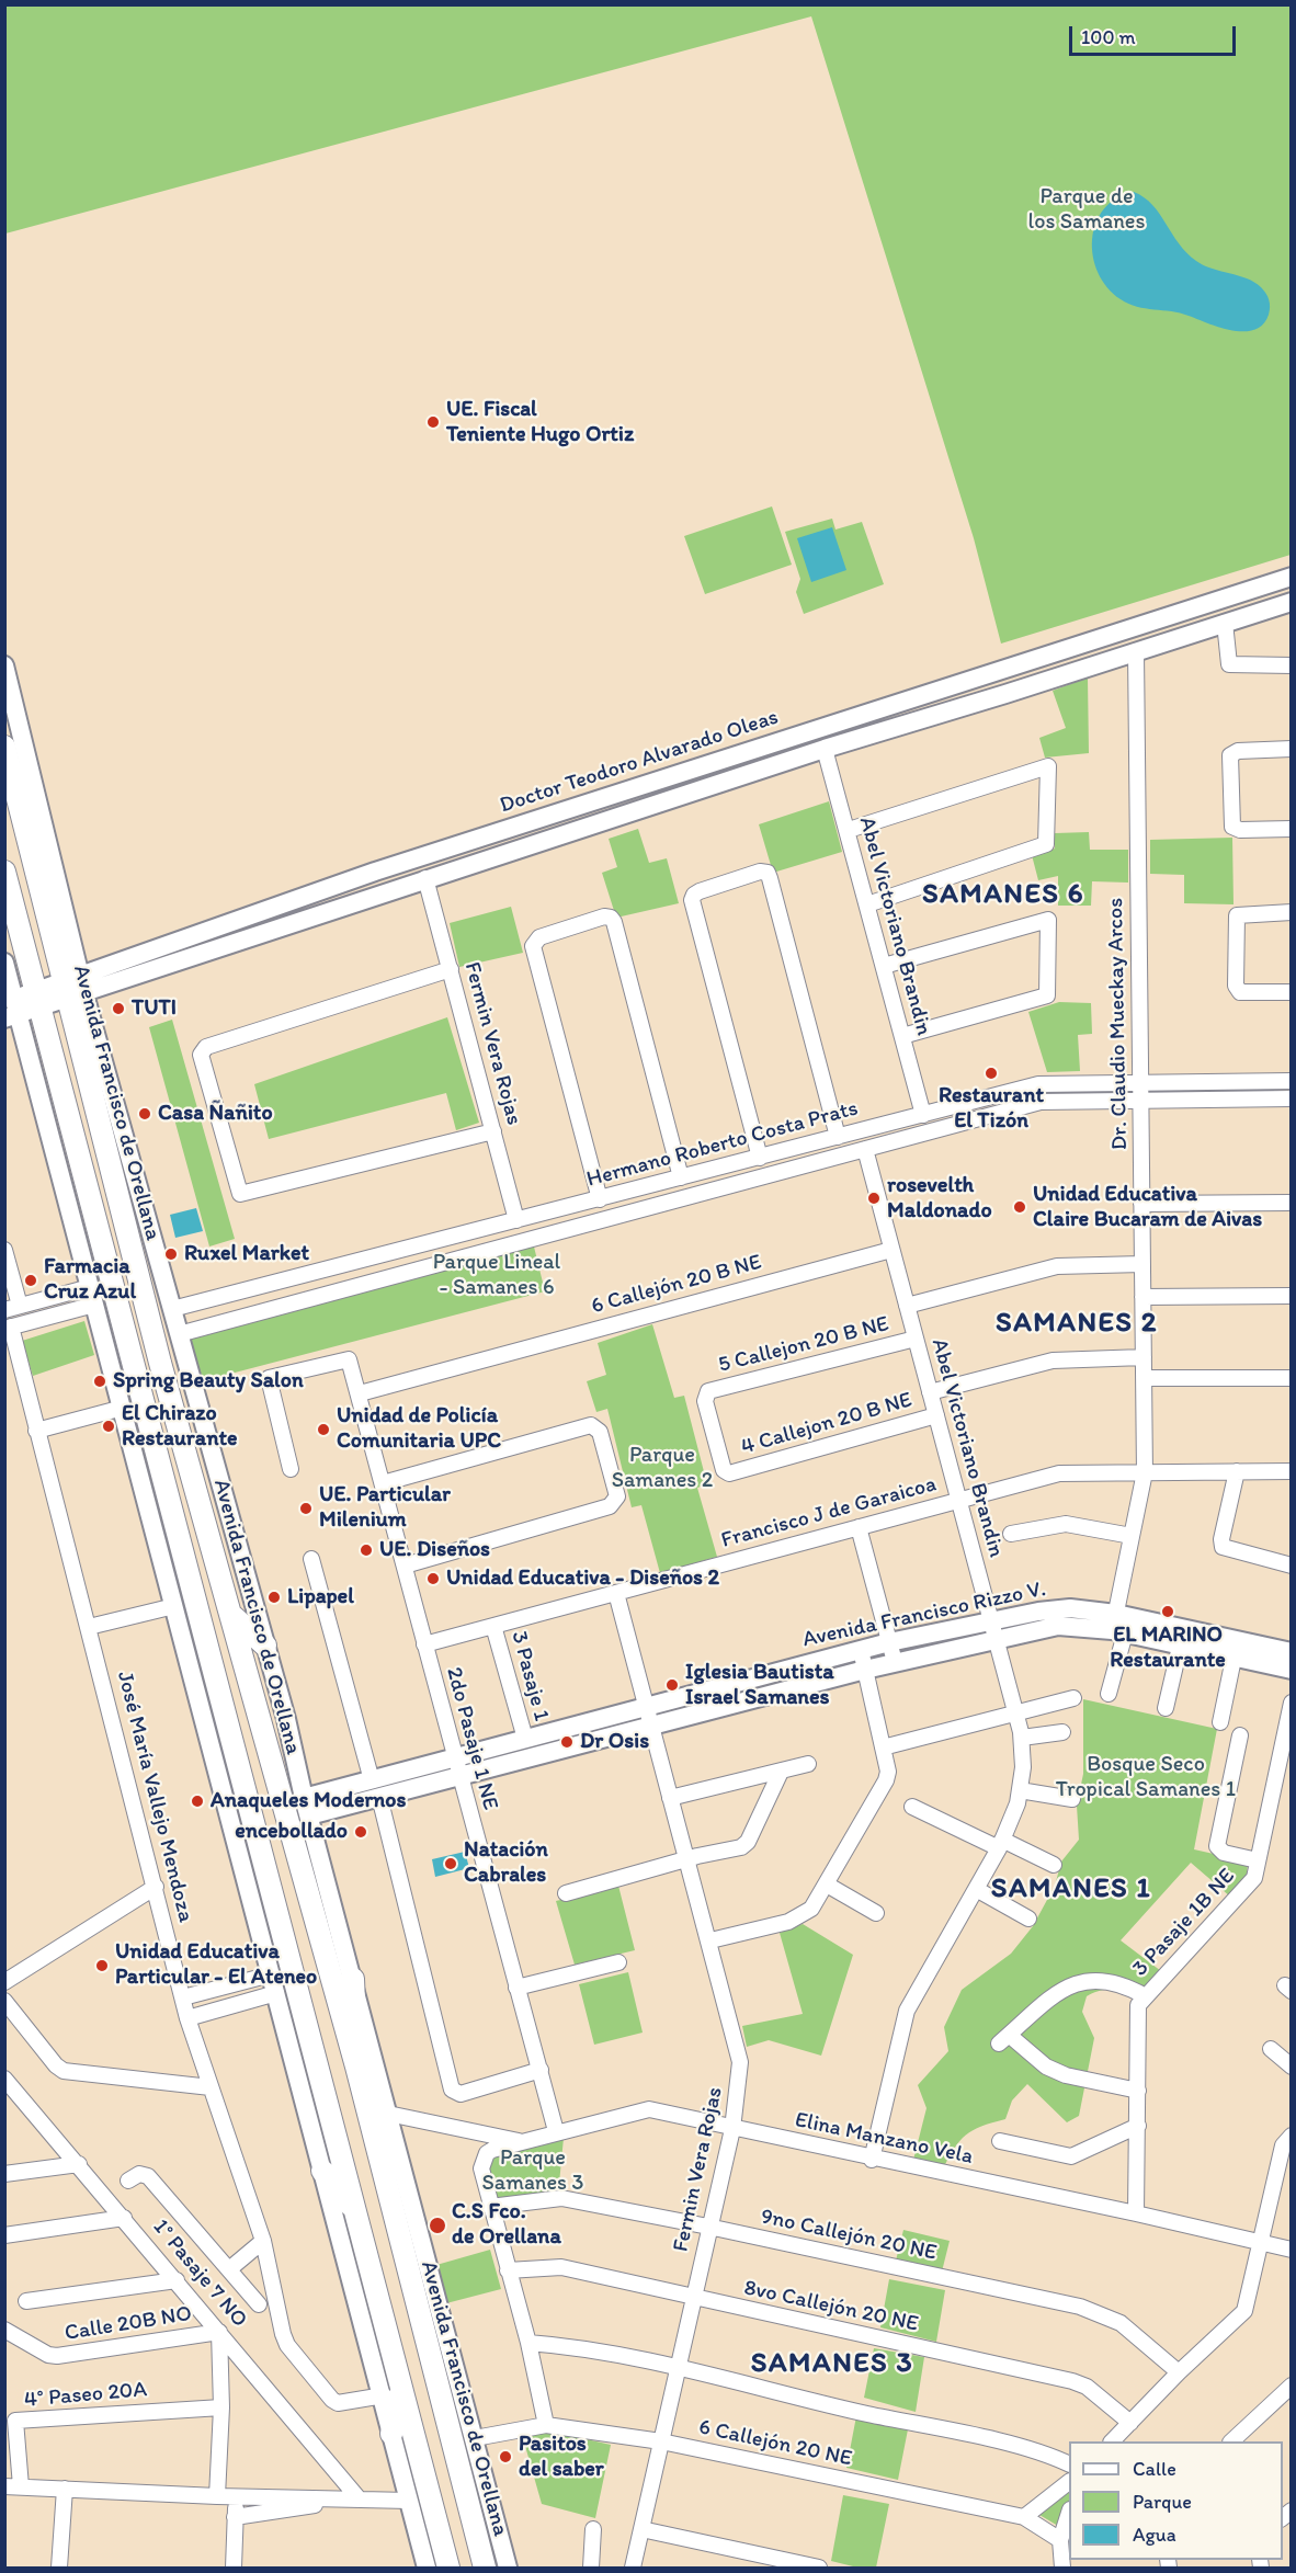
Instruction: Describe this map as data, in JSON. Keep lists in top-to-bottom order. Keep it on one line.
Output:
{"streets":{"highway":["Avenida Francisco de Orellana"],"main road":["Doctor Teodoro Alvarado Oleas","Avenida Francisco Rizzo V."],"street":["Abel Victoriano Brandin","Dr. Claudio Mueckay Arcos","Fermin Vera Rojas","Hermano Roberto Costa Prats","6 Callejón 20 B NE","5 Callejon 20 B NE","4 Callejon 20 B NE","Francisco J de Garaicoa","3 Pasaje 1","2do Pasaje 1 NE","José María Vallejo Mendoza","3 Pasaje 1B NE","Elina Manzano Vela","9no Callejón 20 NE","1° Pasaje 7 NO","8vo Callejón 20 NE","Calle 20B NO","4° Paseo 20A","6 Callejón 20 NE"]},"crossings":[["Doctor Teodoro Alvarado Oleas","Abel Victoriano Brandin"],["Doctor Teodoro Alvarado Oleas","Dr. Claudio Mueckay Arcos"],["Doctor Teodoro Alvarado Oleas","Fermin Vera Rojas"],["Doctor Teodoro Alvarado Oleas","Avenida Francisco de Orellana"],["Abel Victoriano Brandin","Hermano Roberto Costa Prats"],["Abel Victoriano Brandin","6 Callejón 20 B NE"],["Abel Victoriano Brandin","5 Callejon 20 B NE"],["Abel Victoriano Brandin","4 Callejon 20 B NE"],["Abel Victoriano Brandin","Francisco J de Garaicoa"],["Abel Victoriano Brandin","Avenida Francisco Rizzo V."],["Abel Victoriano Brandin","Elina Manzano Vela"],["Dr. Claudio Mueckay Arcos","Hermano Roberto Costa Prats"],["Dr. Claudio Mueckay Arcos","4 Callejon 20 B NE"],["Dr. Claudio Mueckay Arcos","Francisco J de Garaicoa"],["Dr. Claudio Mueckay Arcos","Avenida Francisco Rizzo V."],["Fermin Vera Rojas","Hermano Roberto Costa Prats"],["Fermin Vera Rojas","Francisco J de Garaicoa"],["Fermin Vera Rojas","Avenida Francisco Rizzo V."],["Fermin Vera Rojas","Elina Manzano Vela"],["Fermin Vera Rojas","9no Callejón 20 NE"],["Fermin Vera Rojas","8vo Callejón 20 NE"],["Fermin Vera Rojas","6 Callejón 20 NE"],["Avenida Francisco de Orellana","Hermano Roberto Costa Prats"],["Avenida Francisco de Orellana","Avenida Francisco Rizzo V."],["Avenida Francisco de Orellana","6 Callejón 20 NE"],["6 Callejón 20 B NE","2do Pasaje 1 NE"],["5 Callejon 20 B NE","4 Callejon 20 B NE"],["Francisco J de Garaicoa","3 Pasaje 1"],["Francisco J de Garaicoa","2do Pasaje 1 NE"],["Avenida Francisco Rizzo V.","3 Pasaje 1"],["Avenida Francisco Rizzo V.","2do Pasaje 1 NE"],["2do Pasaje 1 NE","Elina Manzano Vela"],["3 Pasaje 1B NE","Elina Manzano Vela"],["Elina Manzano Vela","9no Callejón 20 NE"],["1° Pasaje 7 NO","Calle 20B NO"],["Calle 20B NO","4° Paseo 20A"]],"districts":["SAMANES 6","SAMANES 2","SAMANES 1","SAMANES 3"],"parks":["Parque de los Samanes","Parque Lineal - Samanes 6","Parque Samanes 2","Bosque Seco Tropical Samanes 1","Parque Samanes 3"],"places":["UE. Fiscal Teniente Hugo Ortiz","TUTI","Restaurant El Tizón","Casa Ñañito","rosevelth Maldonado","Unidad Educativa Claire Bucaram de Aivas","Ruxel Market","Farmacia Cruz Azul","Spring Beauty Salon","El Chirazo Restaurante","Unidad de Policía Comunitaria UPC","UE. Particular Milenium","UE. Diseños","Unidad Educativa - Diseños 2","Lipapel","EL MARINO Restaurante","Iglesia Bautista Israel Samanes","Dr Osis","Anaqueles Modernos","encebollado","Natación Cabrales","Unidad Educativa Particular - El Ateneo","C.S Fco. de Orellana","Pasitos del saber"],"legend":["Calle","Parque","Agua"],"scale_bar":"100 m"}
